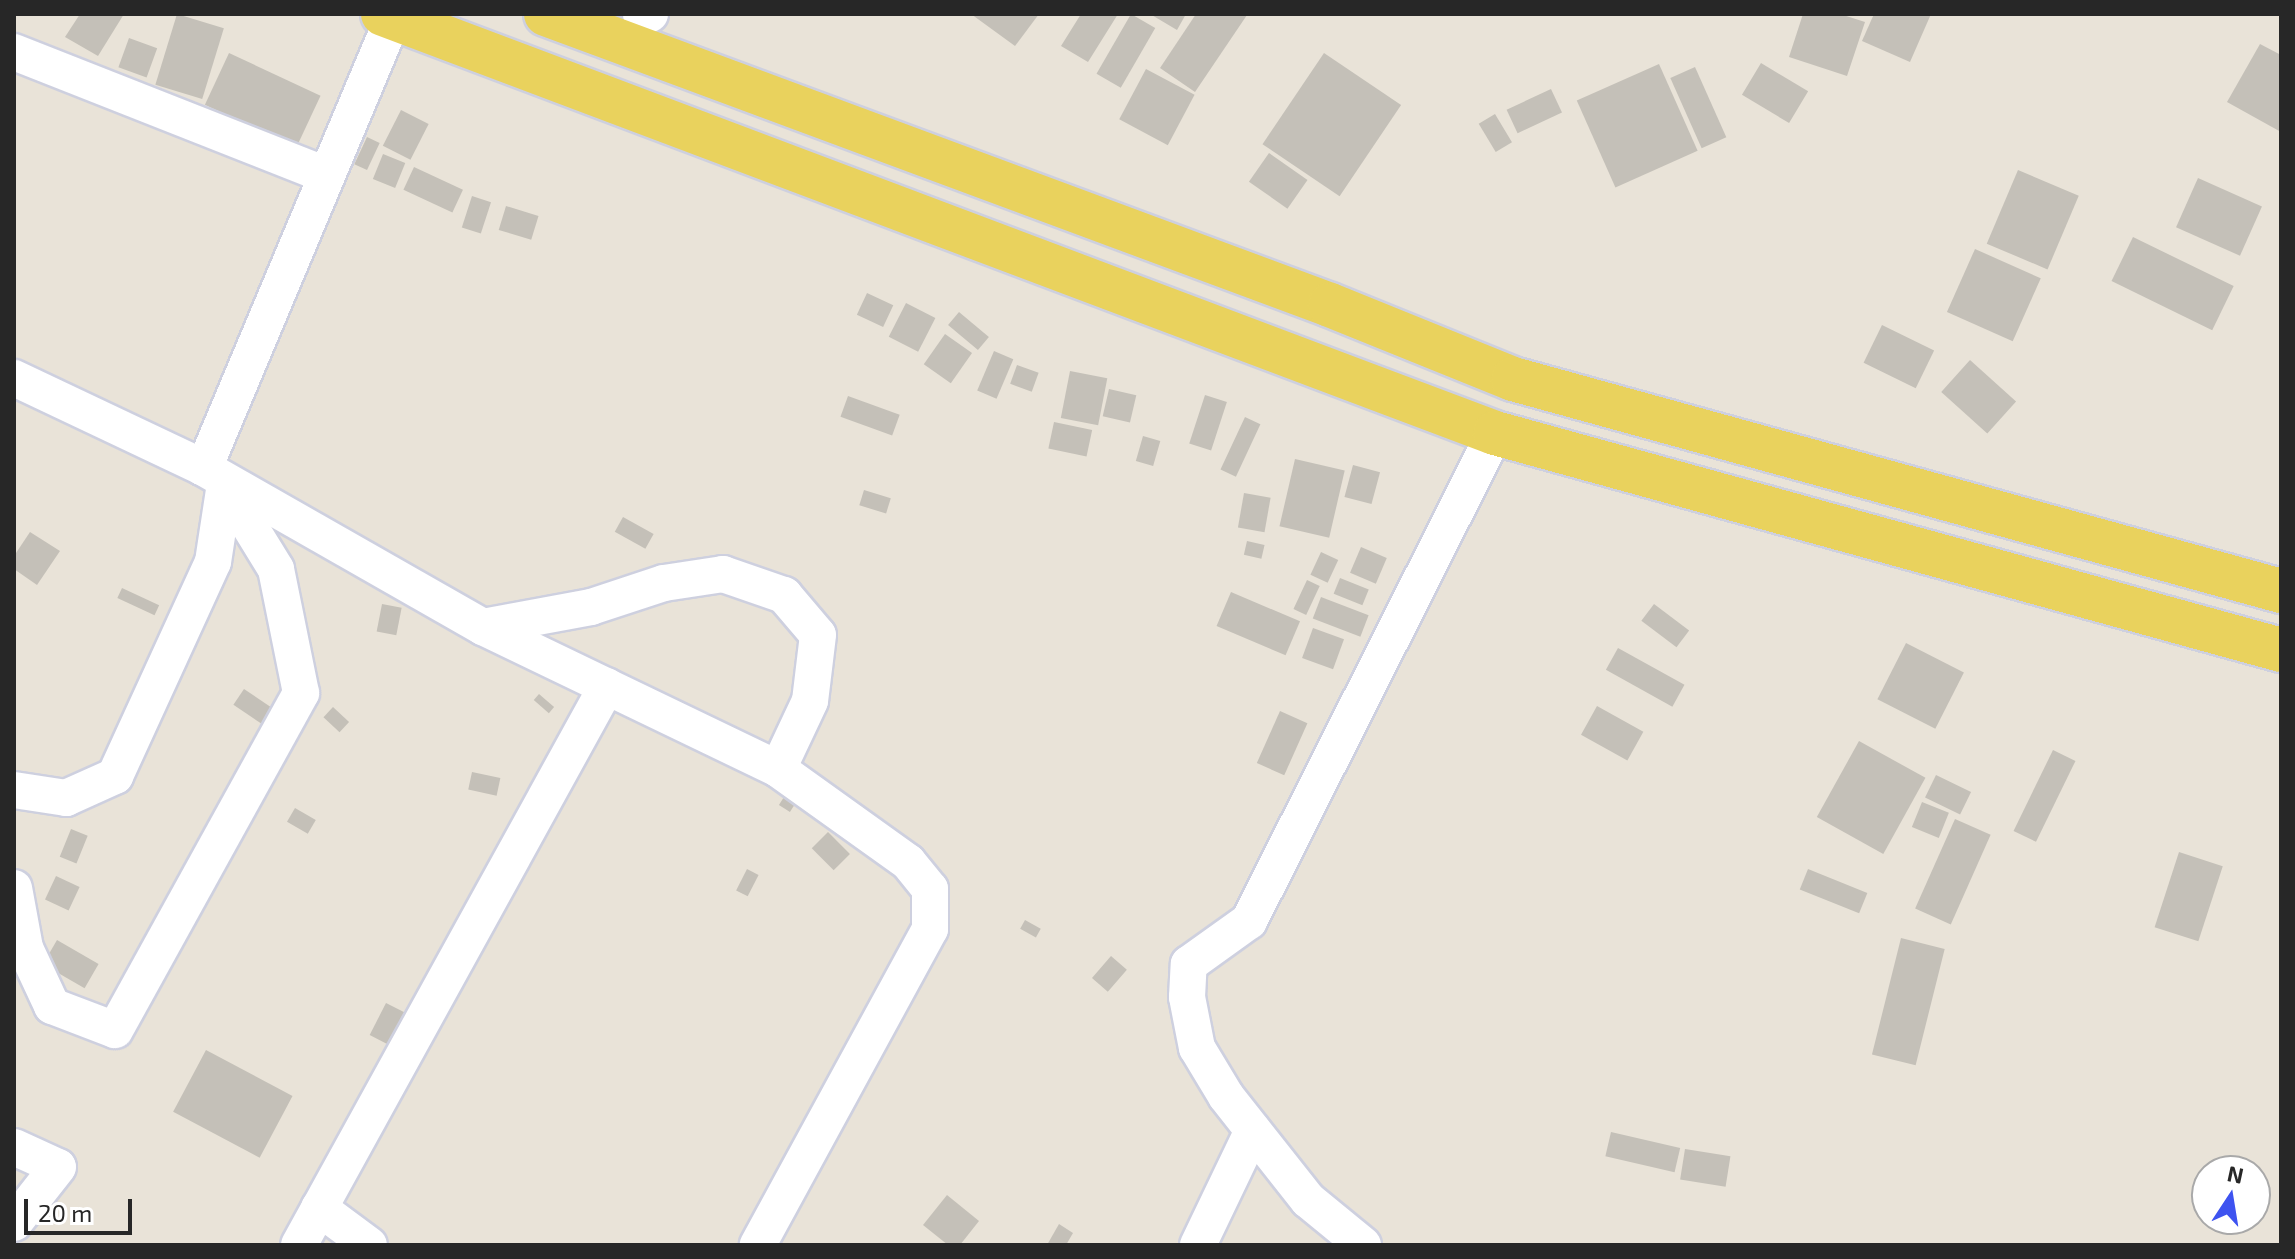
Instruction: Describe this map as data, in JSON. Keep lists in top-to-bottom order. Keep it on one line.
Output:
{"scale_bar":"20 m","north":"top"}
